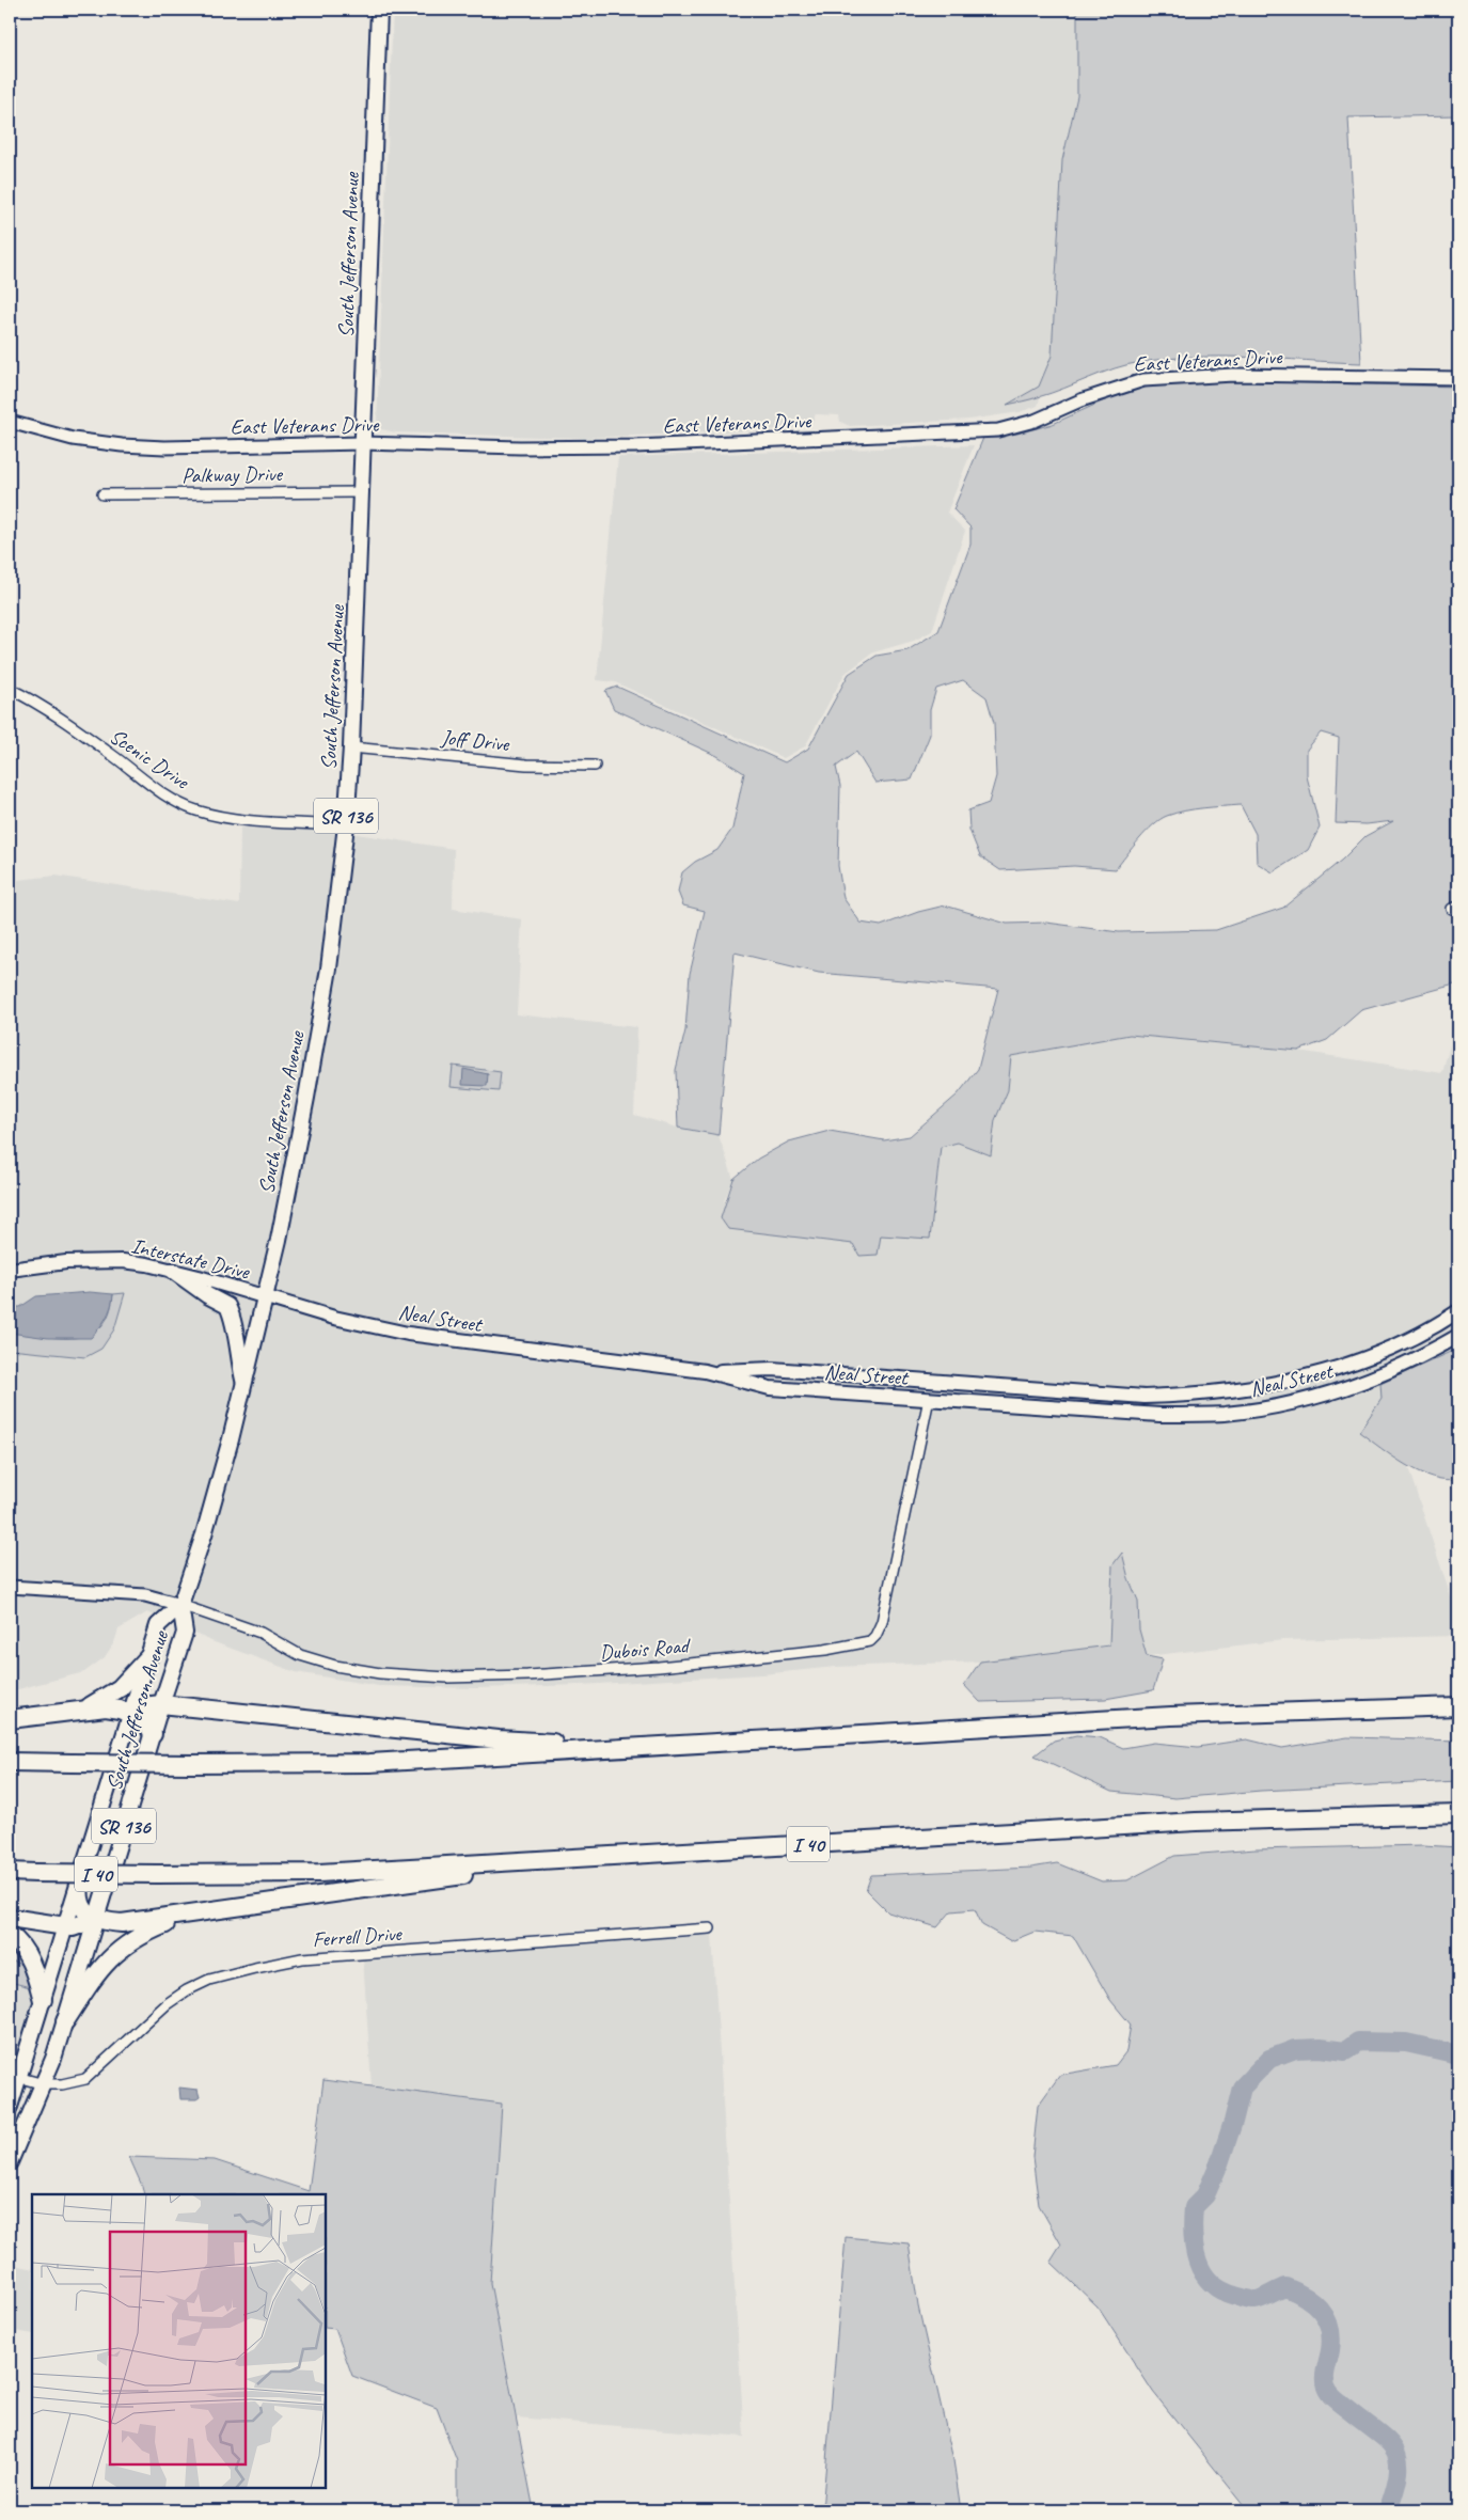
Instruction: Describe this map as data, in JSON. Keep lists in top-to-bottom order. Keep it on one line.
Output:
{"streets":{"highway":["I 40"],"main road":["South Jefferson Avenue","SR 136","Interstate Drive","Neal Street"],"street":["East Veterans Drive","Palkway Drive","Joff Drive","Scenic Drive","Dubois Road","Ferrell Drive"]},"crossings":[["South Jefferson Avenue","East Veterans Drive"],["South Jefferson Avenue","Palkway Drive"],["South Jefferson Avenue","Joff Drive"],["South Jefferson Avenue","Scenic Drive"],["South Jefferson Avenue","Interstate Drive"],["South Jefferson Avenue","Neal Street"],["South Jefferson Avenue","Dubois Road"],["South Jefferson Avenue","Ferrell Drive"],["Interstate Drive","Neal Street"],["Neal Street","Dubois Road"]]}
